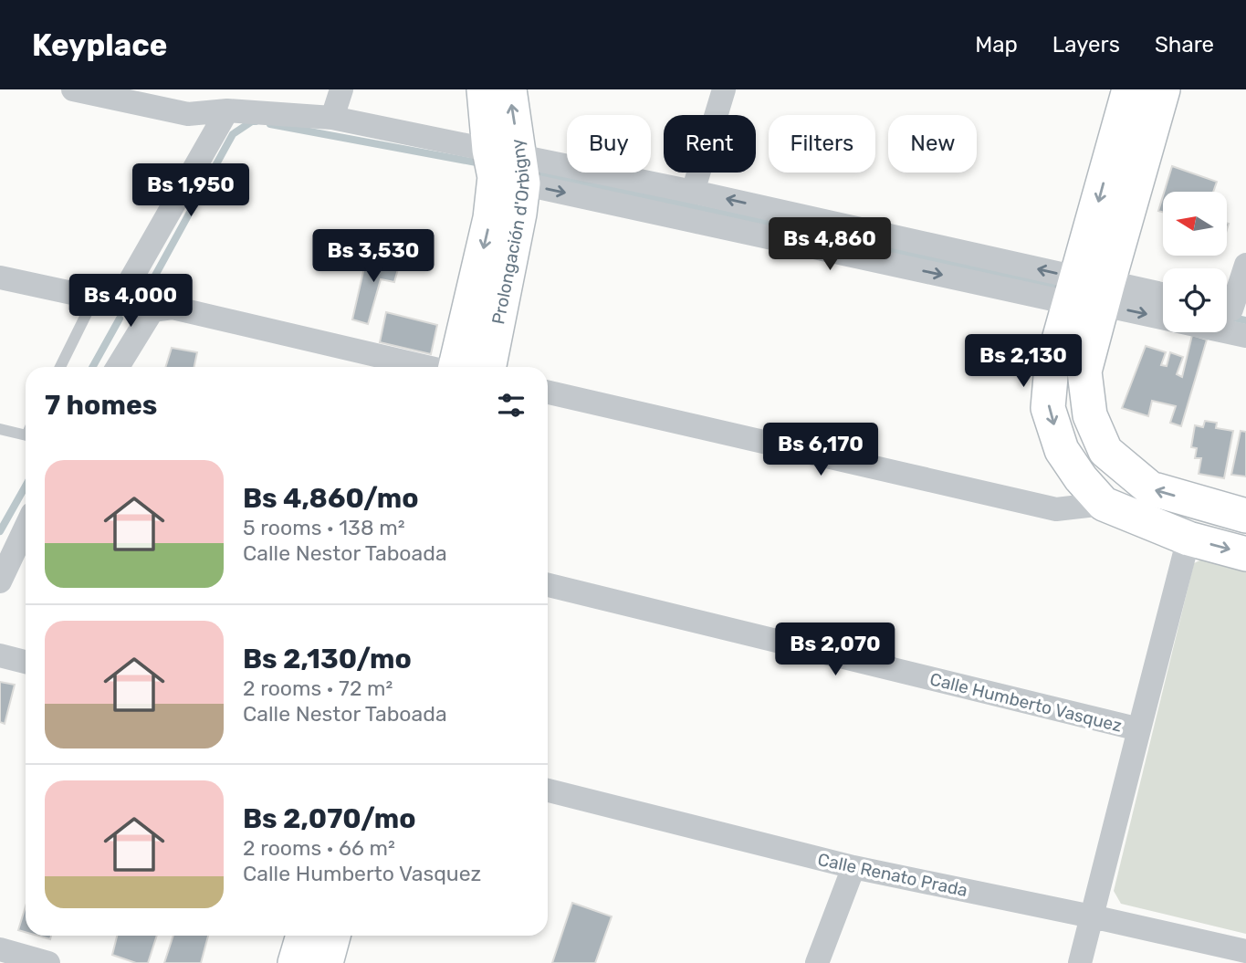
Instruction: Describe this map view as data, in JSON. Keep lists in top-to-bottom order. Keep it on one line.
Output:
{"streets":{"main road":["Prolongación d'Orbigny"],"street":["Calle Humberto Vasquez","Calle Renato Prada"]},"north":"left","page":{"header":"Keyplace","nav":["Map","Layers","Share"],"chip":["Buy","Rent","Filters","New"],"price":["Bs 1,950","Bs 4,860","Bs 3,530","Bs 4,000","Bs 2,130","Bs 6,170","Bs 2,070"],"heading":"7 homes","list":[{"name":"Bs 4,860/mo","note":"5 rooms · 138 m² · Calle Nestor Taboada"},{"name":"Bs 2,130/mo","note":"2 rooms · 72 m² · Calle Nestor Taboada"},{"name":"Bs 2,070/mo","note":"2 rooms · 66 m² · Calle Humberto Vasquez"}]}}
